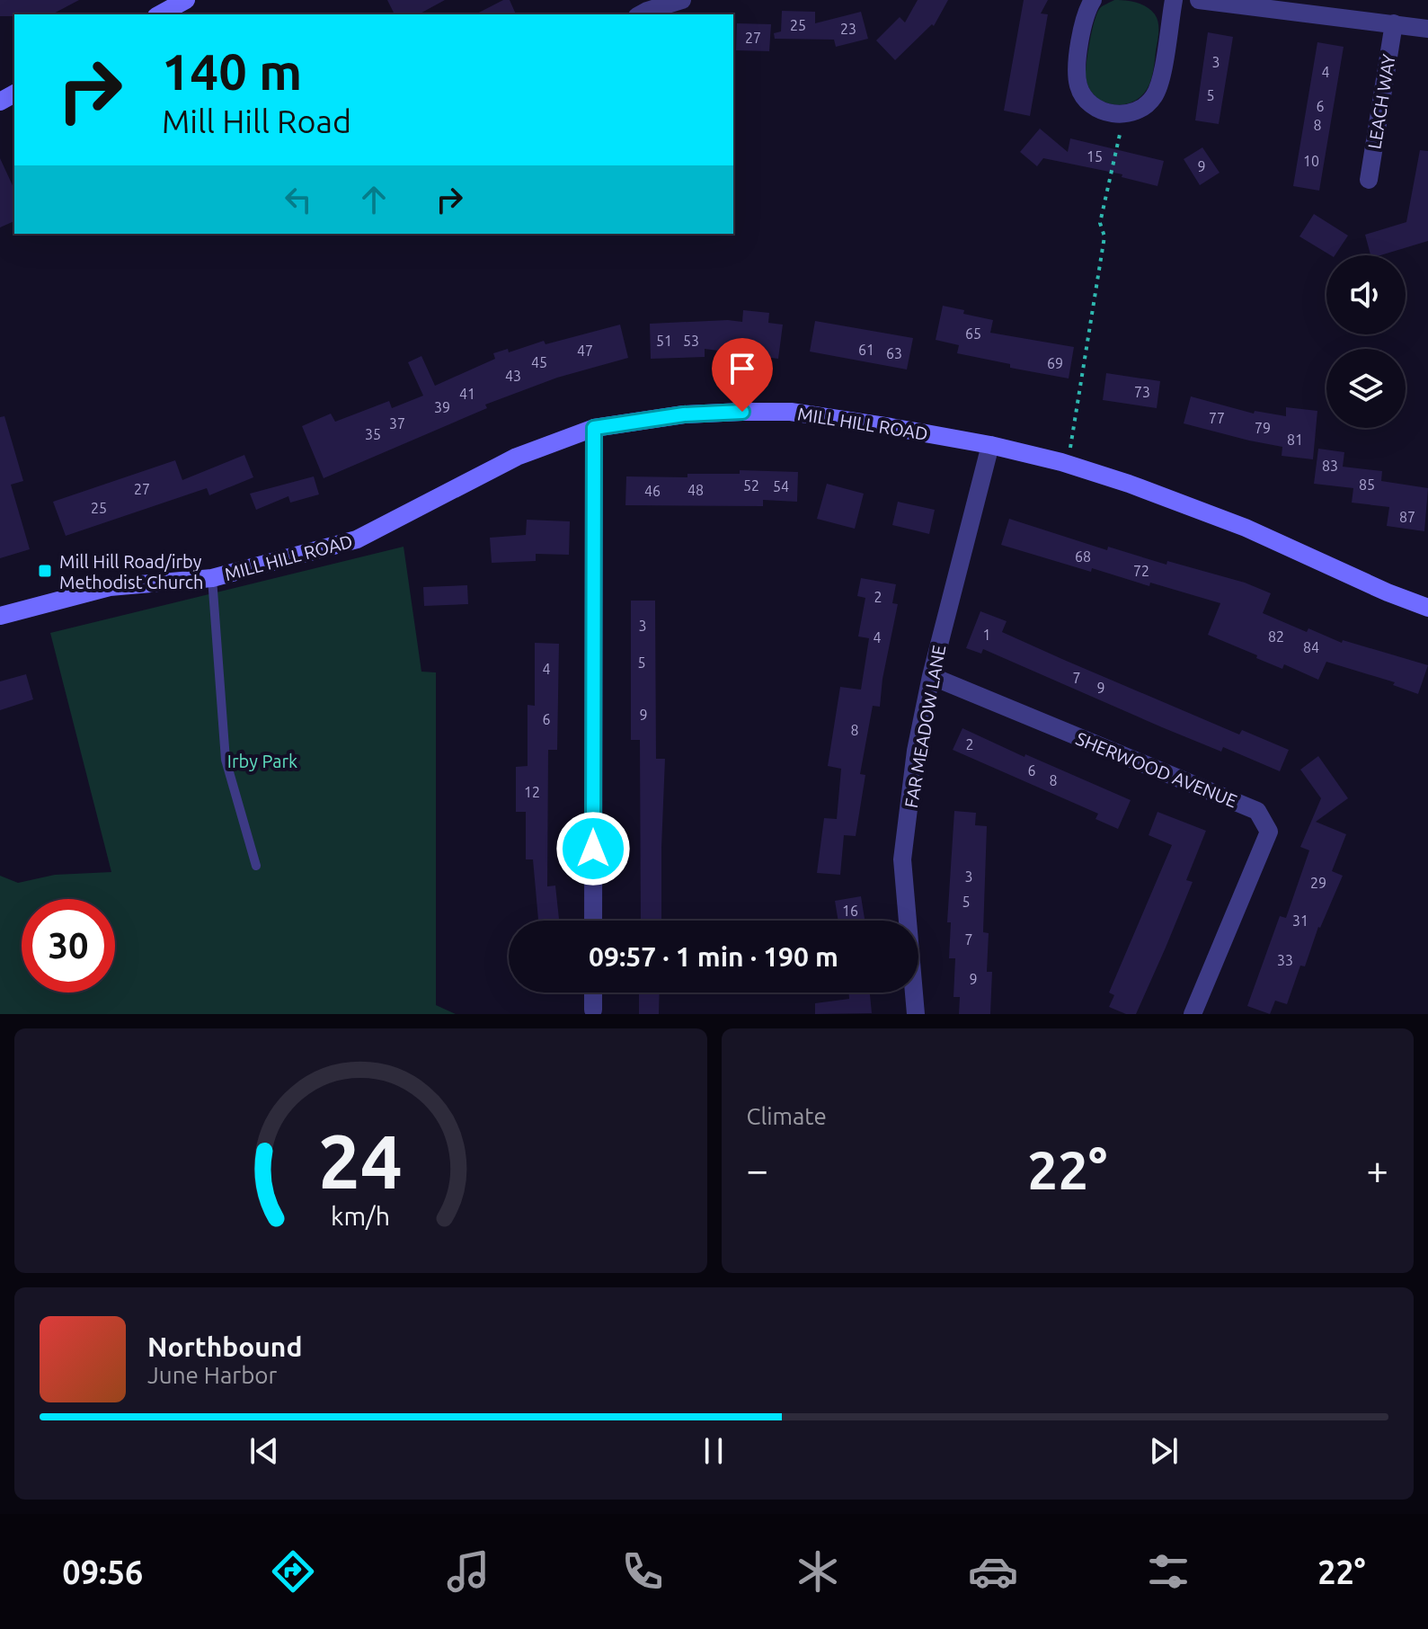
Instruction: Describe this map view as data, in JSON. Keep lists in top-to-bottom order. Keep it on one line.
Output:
{"streets":{"street":["LEACH WAY","MILL HILL ROAD","FAR MEADOW LANE","SHERWOOD AVENUE"]},"crossings":[["MILL HILL ROAD","FAR MEADOW LANE"],["FAR MEADOW LANE","SHERWOOD AVENUE"]],"parks":["Irby Park"],"places":{"transit":["Mill Hill Road/irby Methodist Church"]},"house_numbers":["25","23","27","3","4","5","6","8","15","10","9","65","51","53","61","47","63","45","69","43","73","41","39","77","37","79","35","81","83","85","52","54","27","48","46","25","87","68","72","2","3","1","82","4","84","5","4","7","9","9","6","8","2","6","8","12","3","29","5","16","31","7","33","9"],"page":{"turn":["140 m","Mill Hill Road"],"limit":"30","trip":"09:57 · 1 min · 190 m","tile":"Climate","heat":["−","22°","+"],"song":["Northbound","June Harbor"],"tabs":["09:56","22°"],"gauge":["24","km/h"]}}
